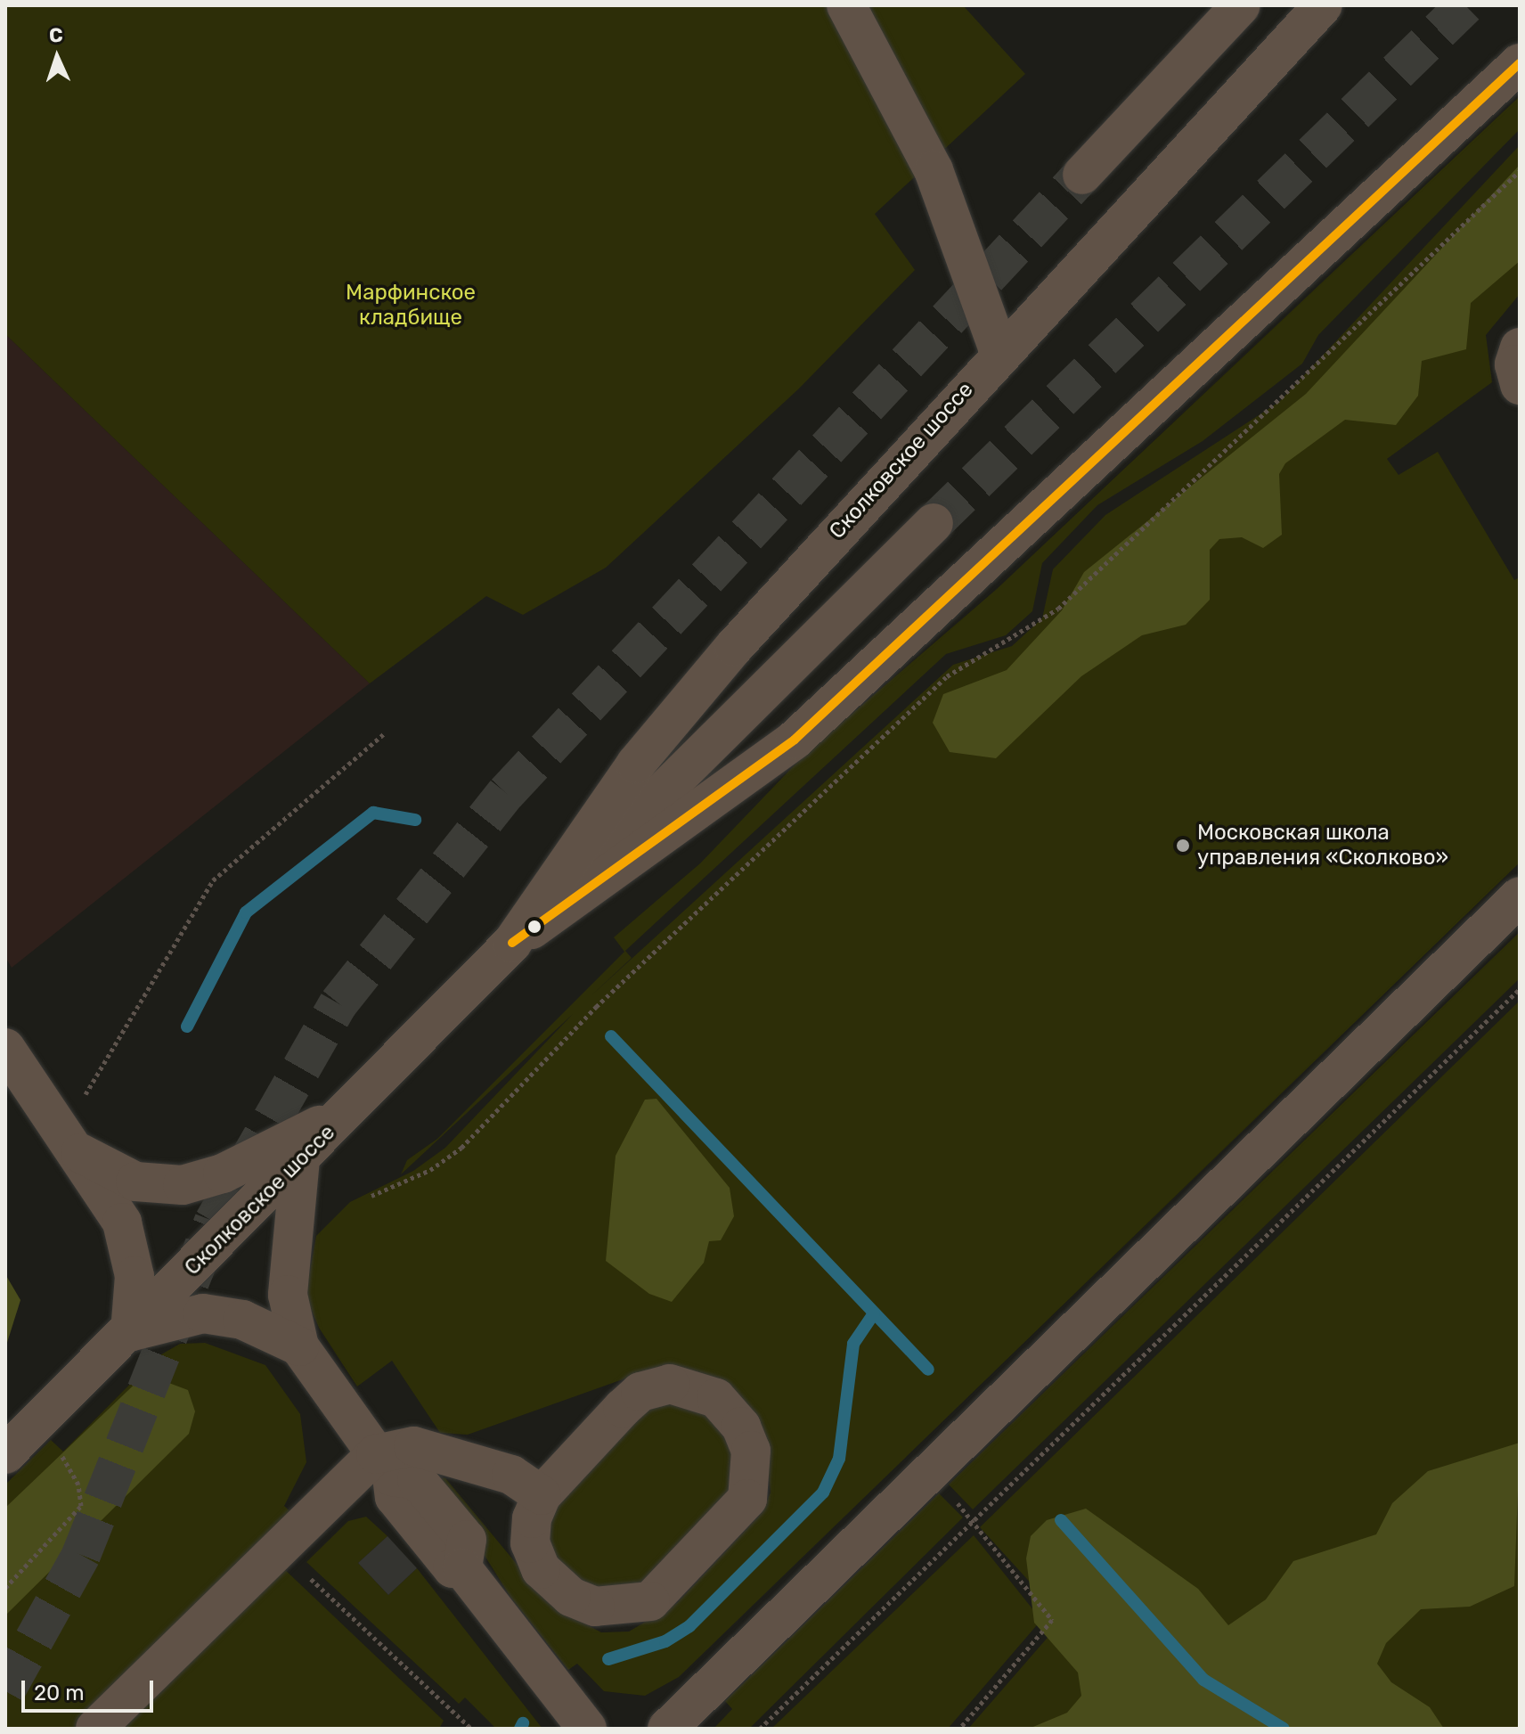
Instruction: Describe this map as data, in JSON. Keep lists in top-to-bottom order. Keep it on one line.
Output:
{"streets":{"street":["Сколковское шоссе"]},"parks":["Марфинское кладбище"],"places":["Московская школа управления «Сколково»"],"scale_bar":"20 m","north":"top"}
